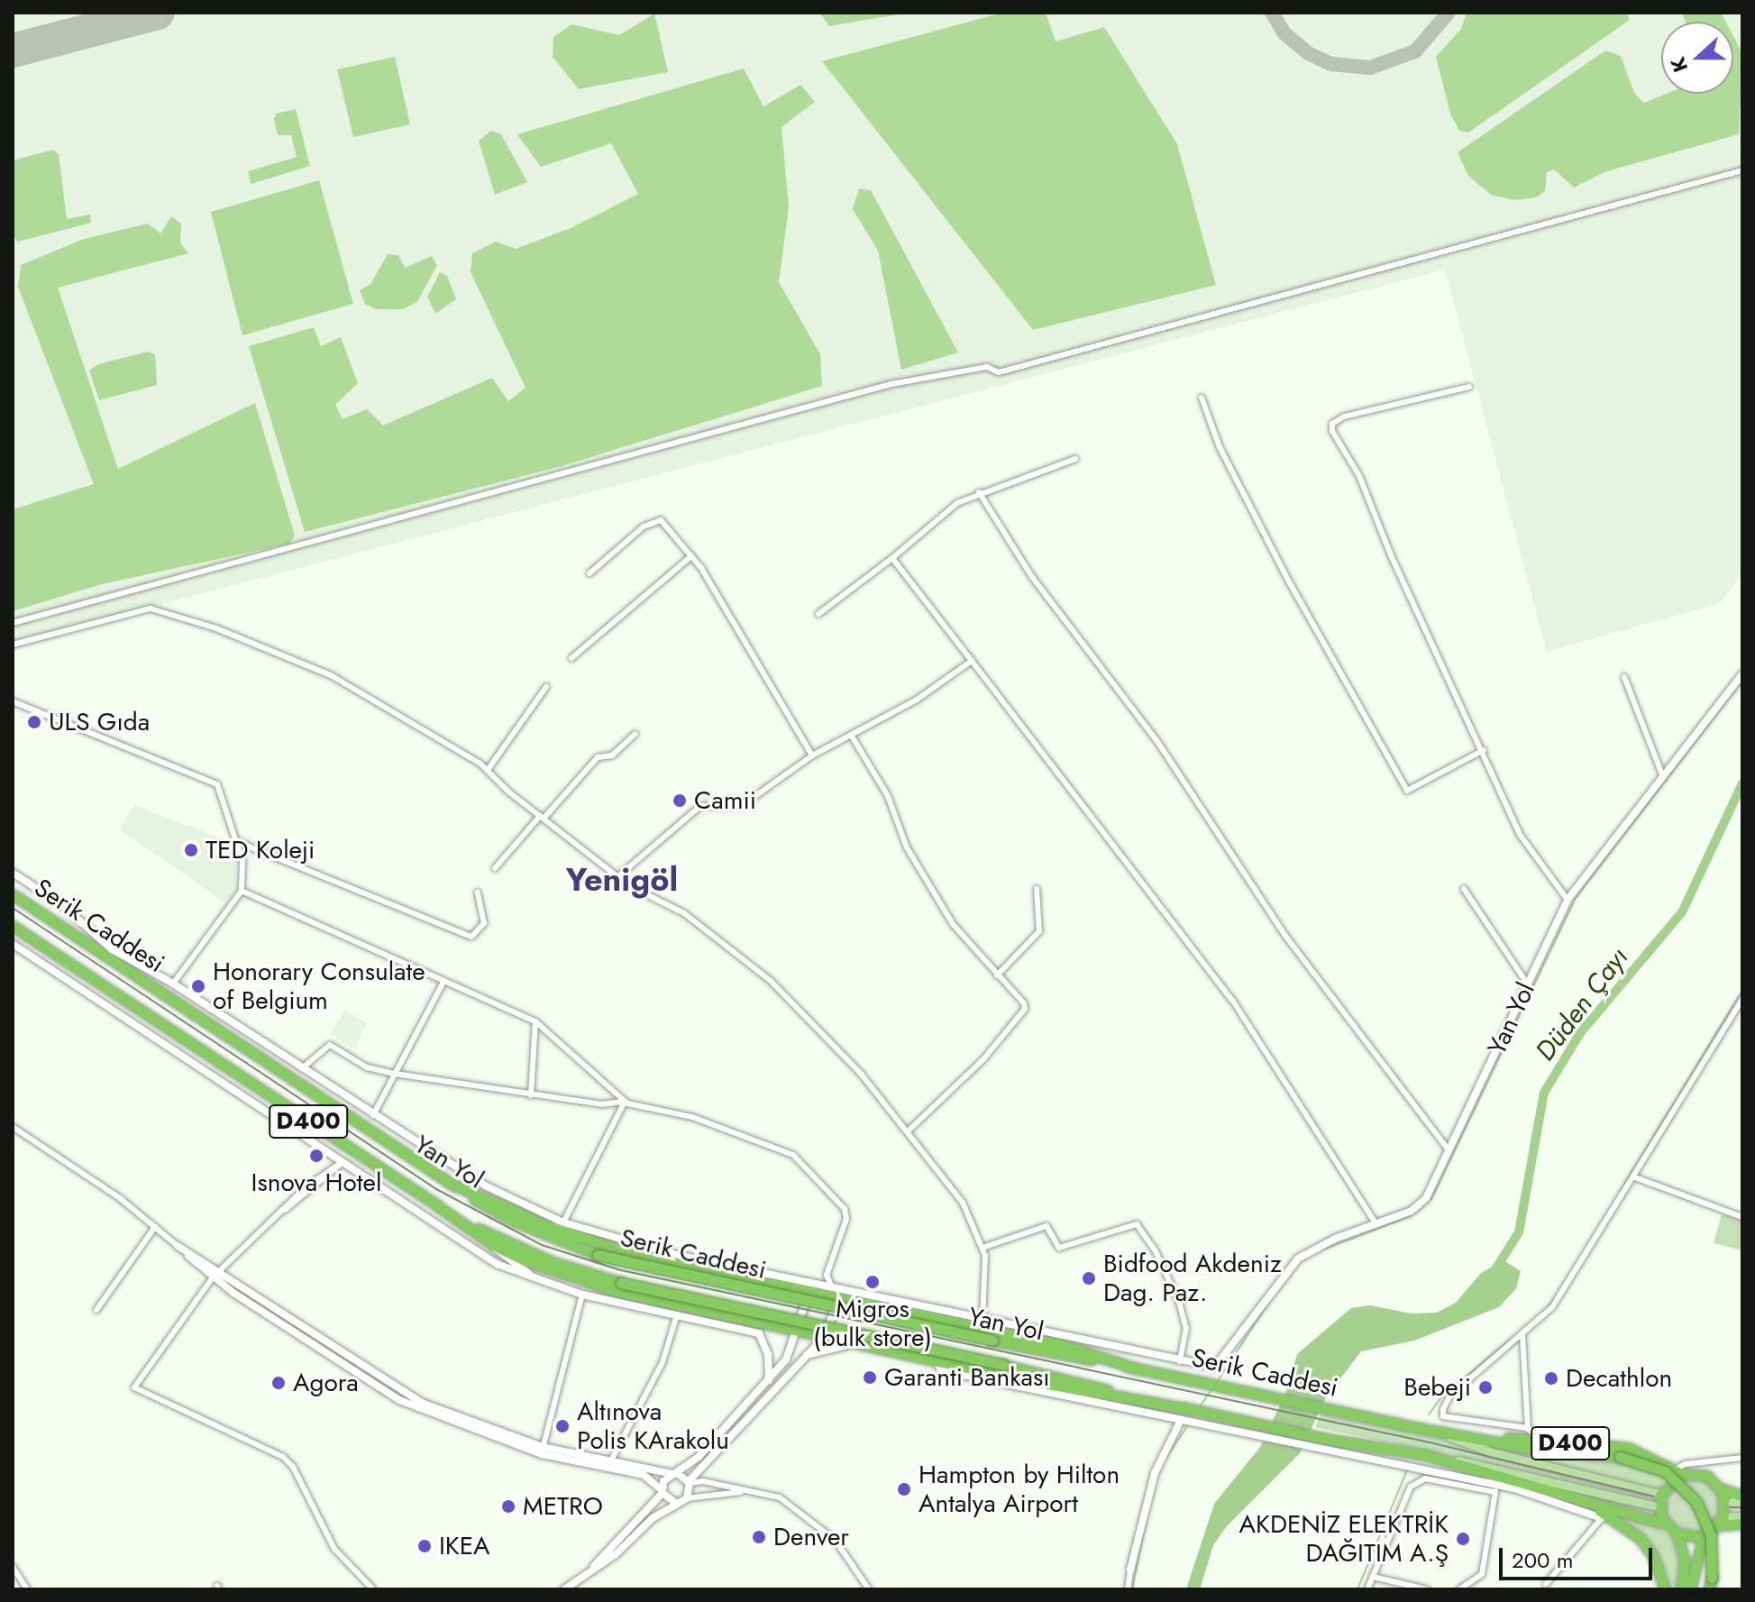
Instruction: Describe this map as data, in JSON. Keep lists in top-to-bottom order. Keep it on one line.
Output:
{"streets":{"highway":["Serik Caddesi","D400"],"street":["Yan Yol"]},"crossings":[["Serik Caddesi","D400"]],"districts":["Yenigöl"],"water":["Düden Çayı"],"places":["ULS Gıda","Camii","TED Koleji","Honorary Consulate of Belgium","Isnova Hotel","Bidfood Akdeniz Dag. Paz.","Migros (bulk store)","Garanti Bankası","Decathlon","Agora","Bebeji","Altınova Polis KArakolu","Hampton by Hilton Antalya Airport","METRO","Denver","AKDENİZ ELEKTRİK DAĞITIM A.Ş","IKEA"],"scale_bar":"200 m","north":"left"}
